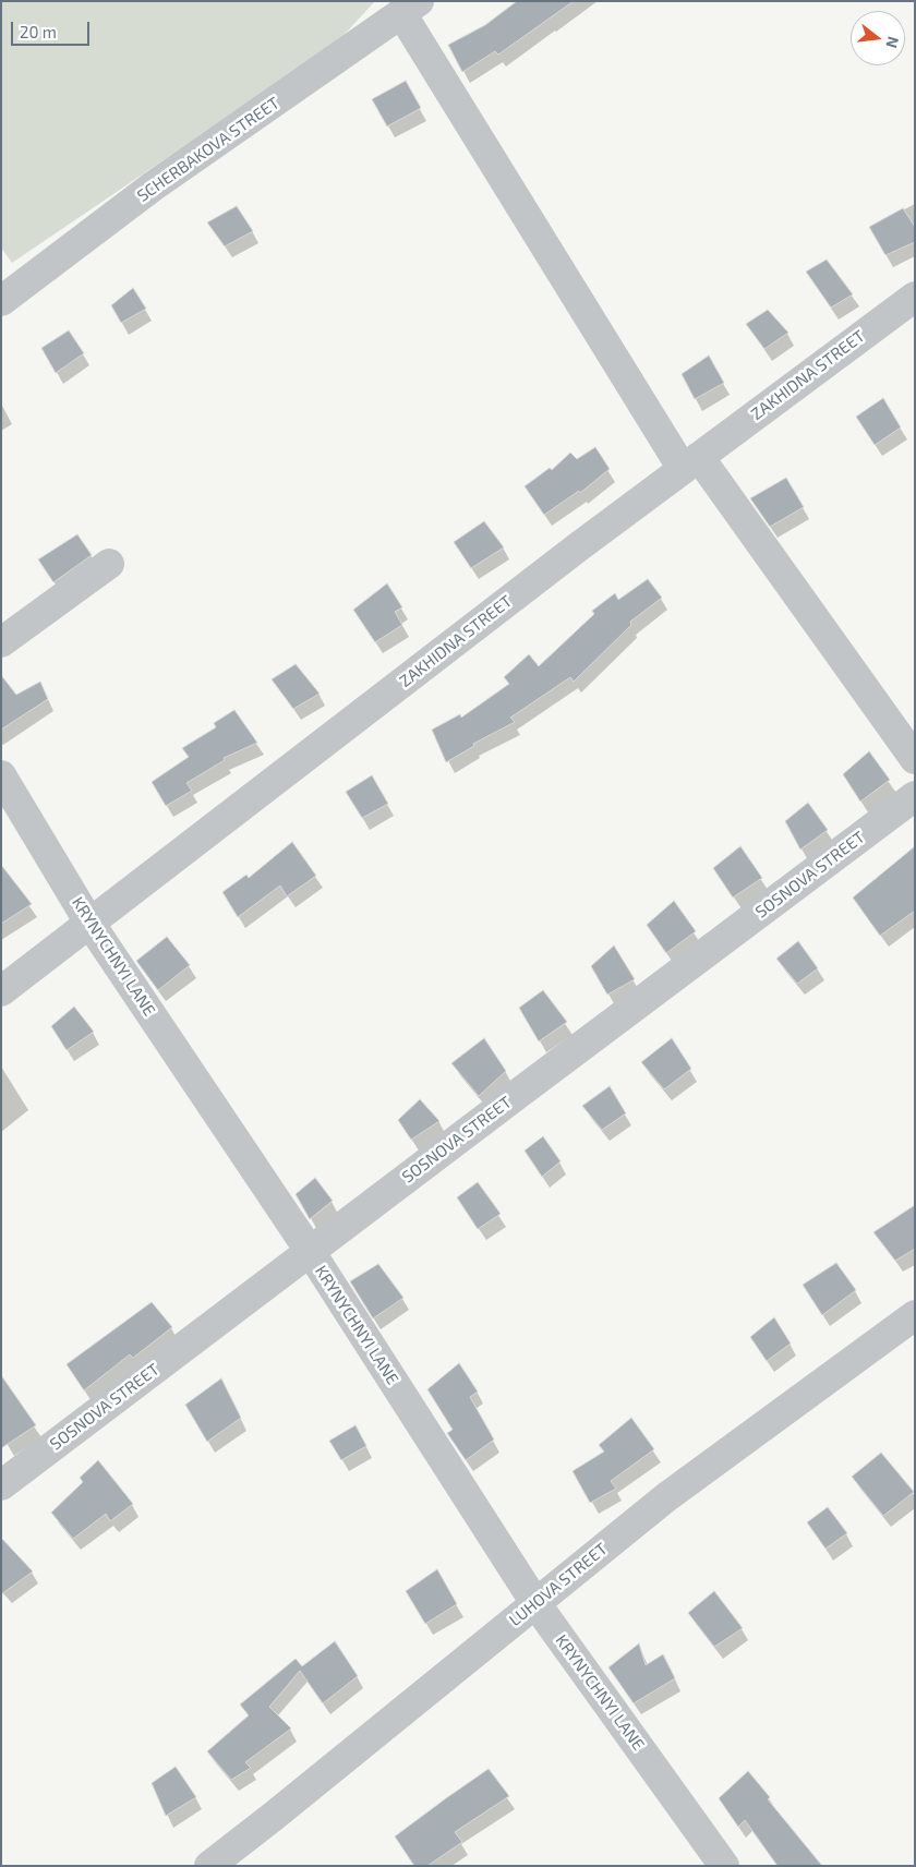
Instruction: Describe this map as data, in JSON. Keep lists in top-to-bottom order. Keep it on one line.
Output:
{"streets":{"street":["SCHERBAKOVA STREET","ZAKHIDNA STREET","SOSNOVA STREET","KRYNYCHNYI LANE","LUHOVA STREET"]},"crossings":[["ZAKHIDNA STREET","KRYNYCHNYI LANE"],["SOSNOVA STREET","KRYNYCHNYI LANE"],["KRYNYCHNYI LANE","LUHOVA STREET"]],"scale_bar":"20 m","north":"right"}
